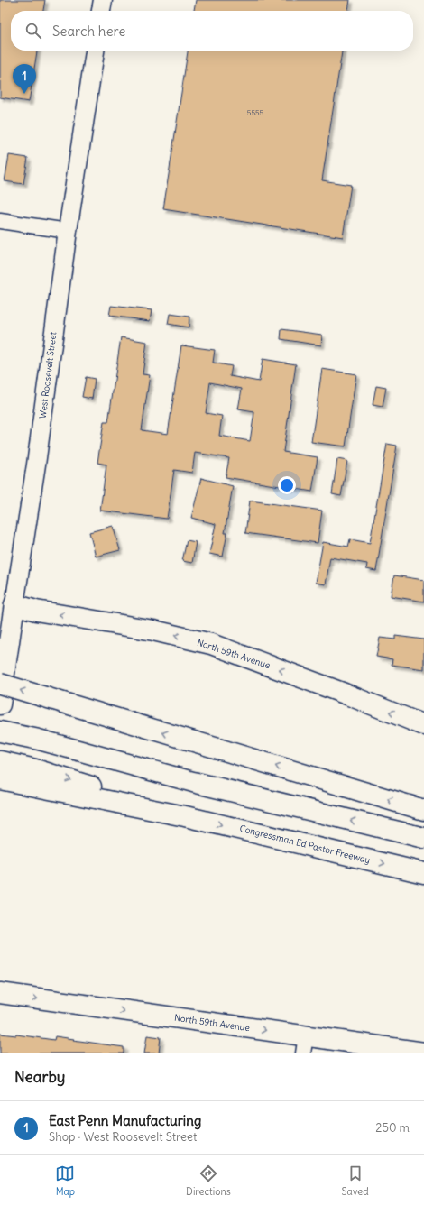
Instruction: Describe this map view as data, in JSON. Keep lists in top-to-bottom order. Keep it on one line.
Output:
{"streets":{"main road":["West Roosevelt Street","North 59th Avenue","Congressman Ed Pastor Freeway"]},"crossings":[["West Roosevelt Street","North 59th Avenue"]],"house_numbers":["5555"],"page":{"search":"Search here","pins":"1","heading":"Nearby","list":[{"mark":"1","name":"East Penn Manufacturing","note":"Shop · West Roosevelt Street","value":"250 m"}],"nav":["Map","Directions","Saved"]}}
